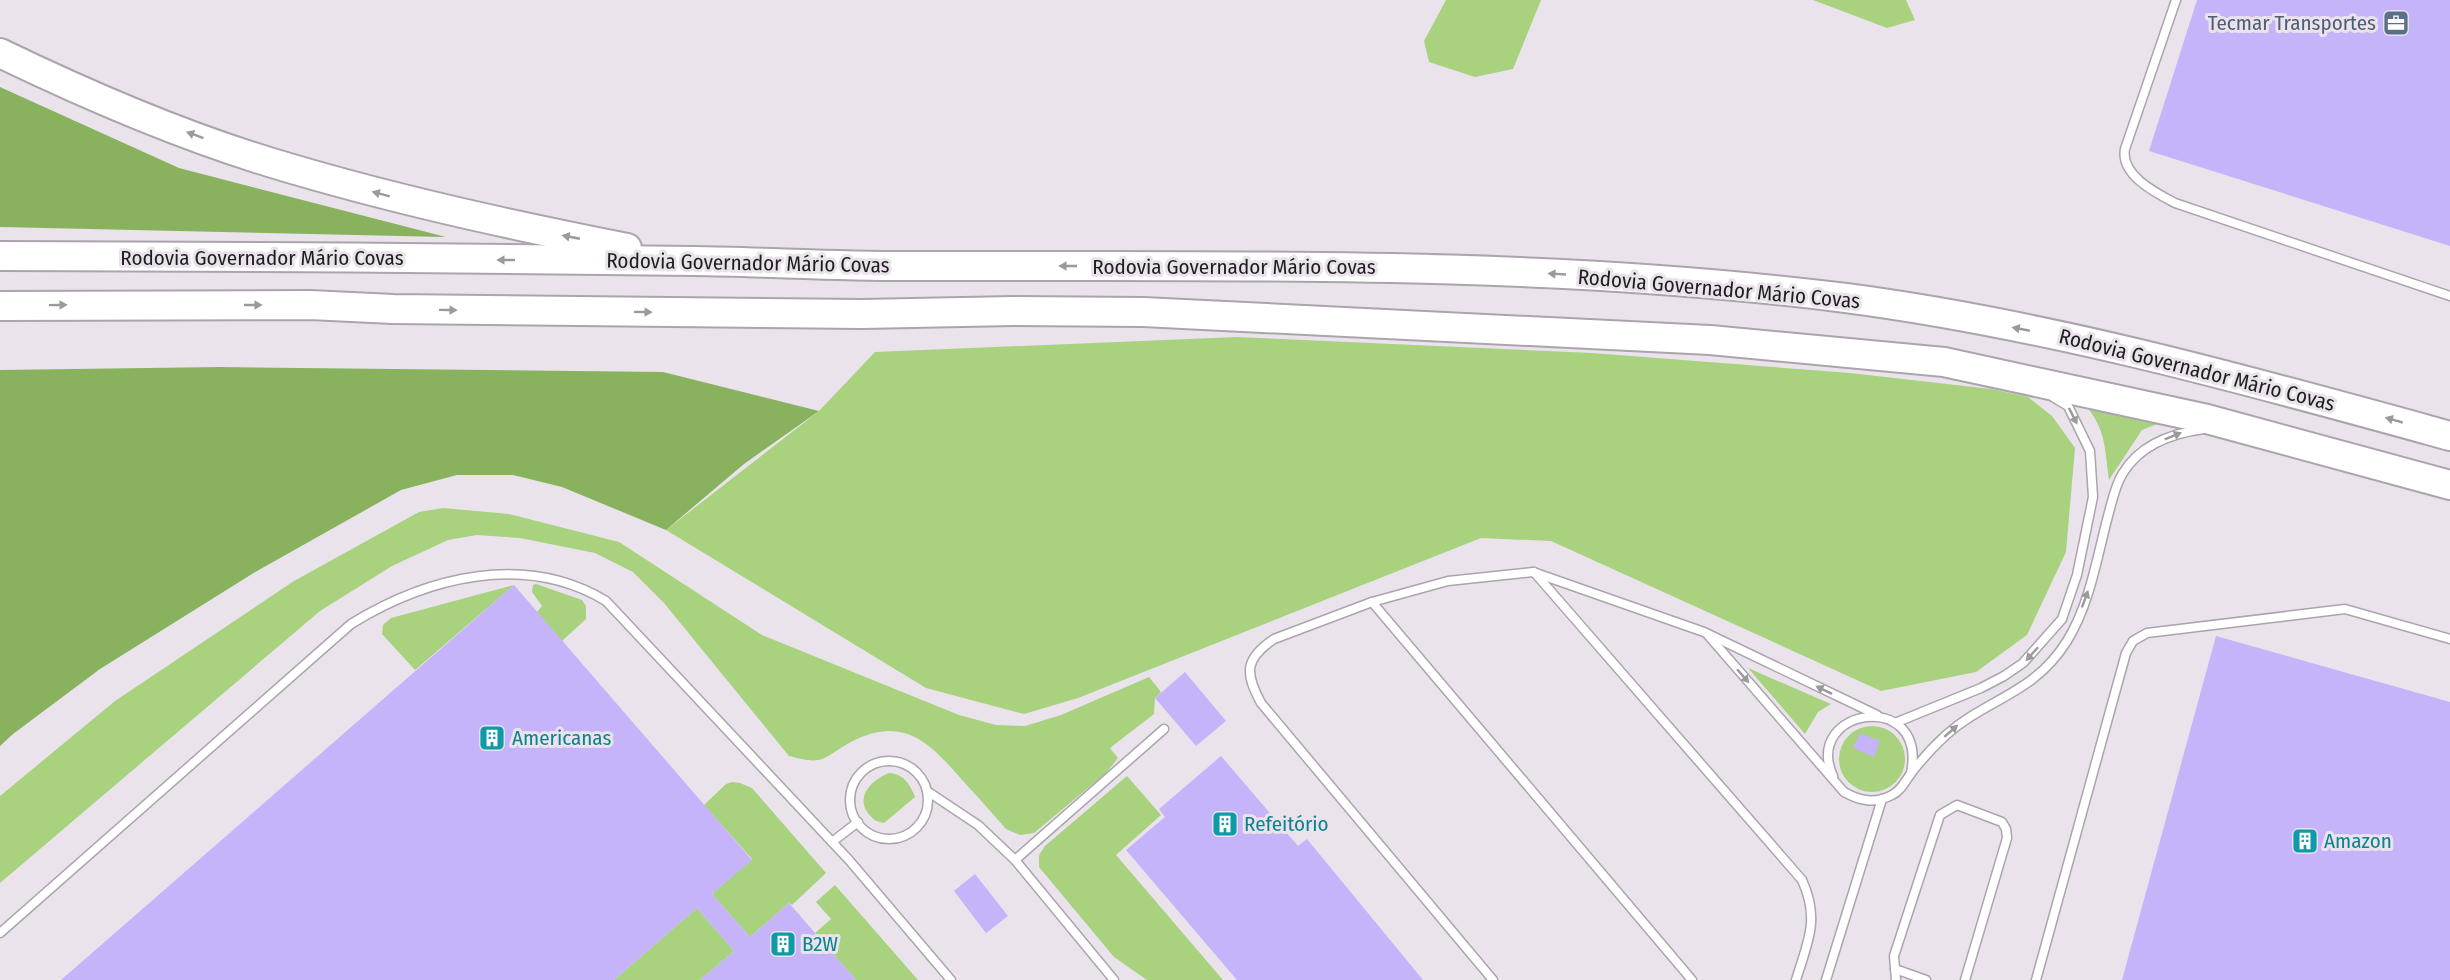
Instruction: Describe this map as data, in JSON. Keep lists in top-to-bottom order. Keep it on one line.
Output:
{"streets":{"highway":["Rodovia Governador Mário Covas"]},"places":{"office":["Tecmar Transportes"],"building":["Americanas","Refeitório","Amazon","B2W"]}}
